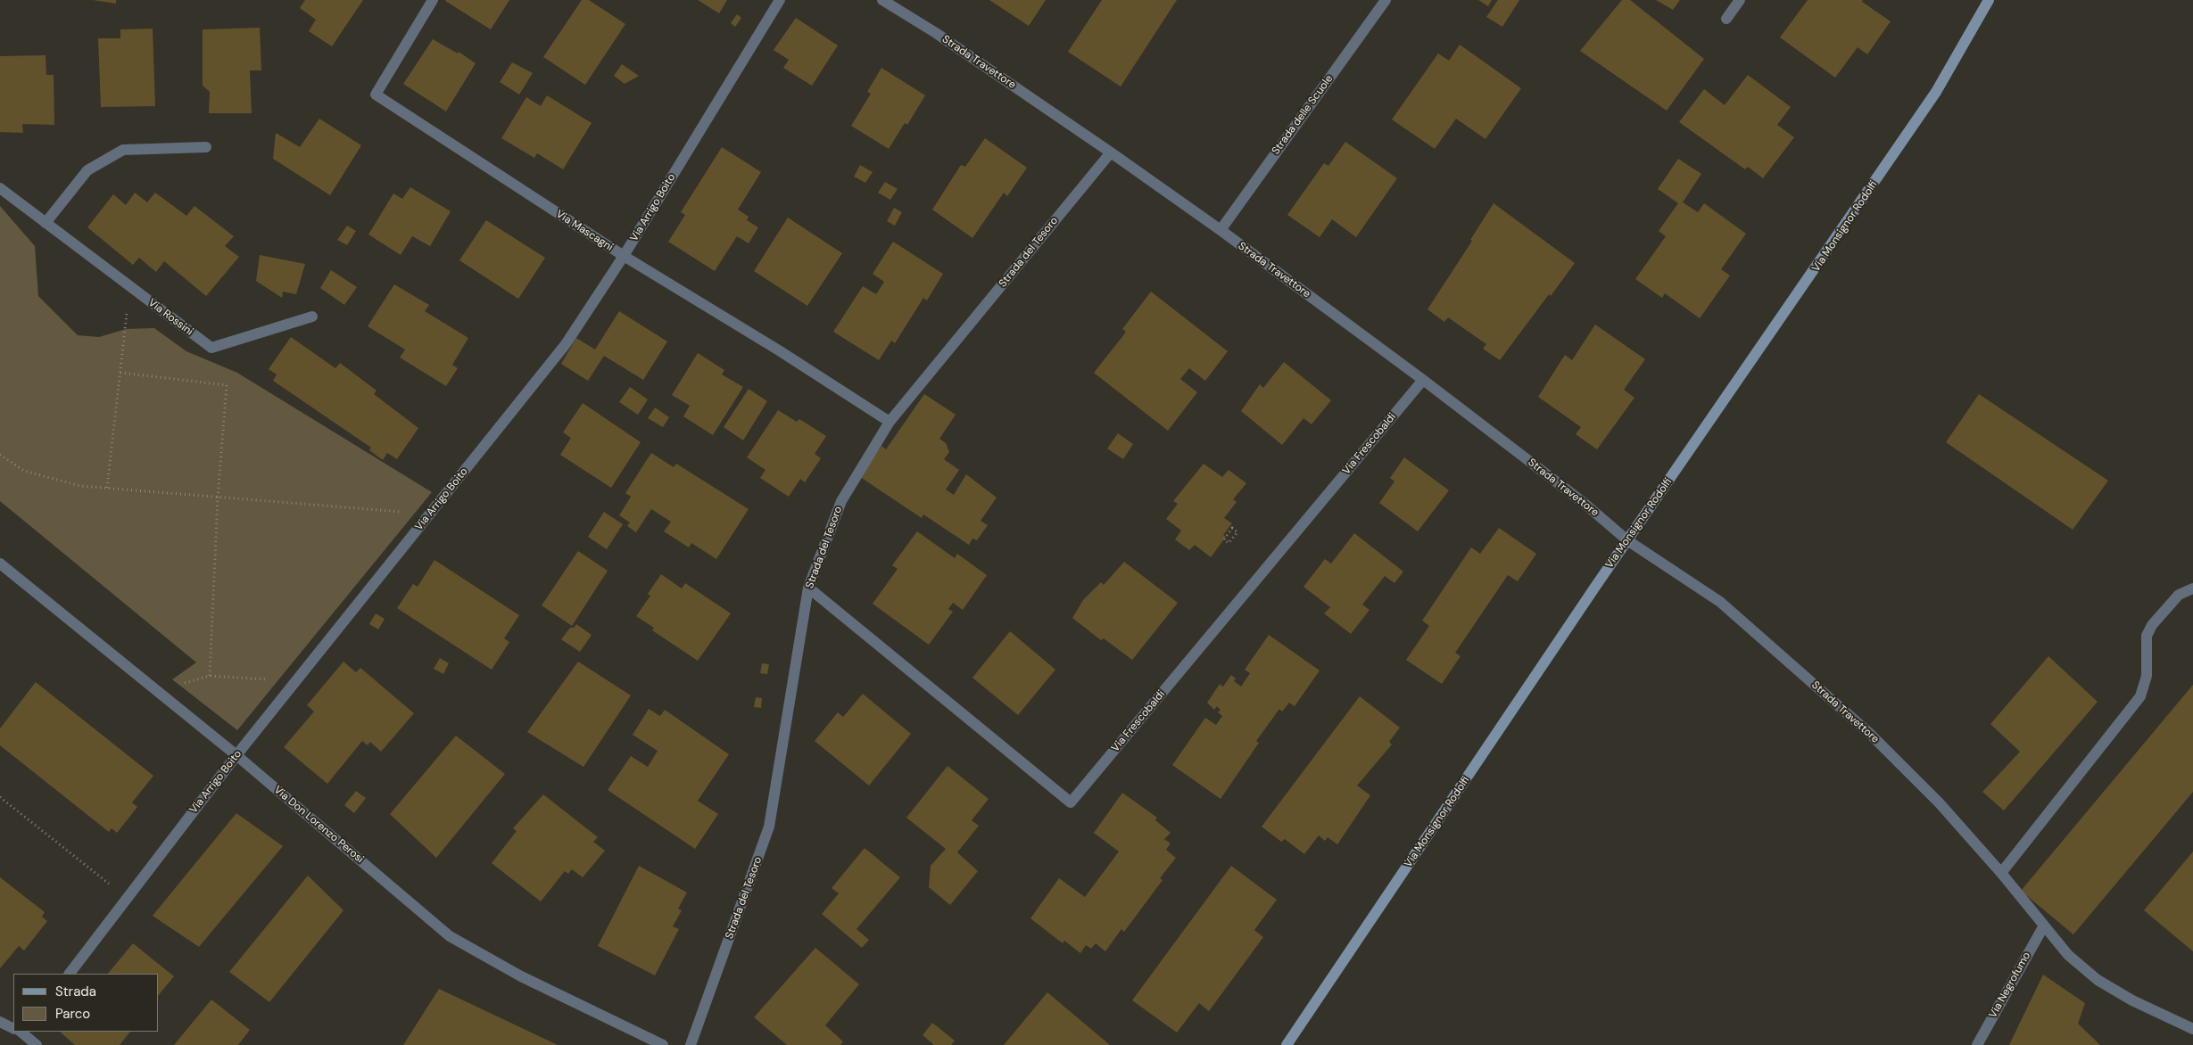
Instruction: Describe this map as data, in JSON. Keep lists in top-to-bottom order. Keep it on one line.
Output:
{"streets":{"street":["Strada Travettore","Strada delle Scuole","Via Arrigo Boito","Via Monsignor Rodolfi","Via Mascagni","Strada del Tesoro","Via Rossini","Via Frescobaldi","Via Don Lorenzo Perosi","Via Negrofumo"]},"crossings":[["Strada Travettore","Strada delle Scuole"],["Strada Travettore","Via Monsignor Rodolfi"],["Strada Travettore","Strada del Tesoro"],["Strada Travettore","Via Frescobaldi"],["Strada Travettore","Via Negrofumo"],["Via Arrigo Boito","Via Mascagni"],["Via Arrigo Boito","Via Don Lorenzo Perosi"],["Via Mascagni","Strada del Tesoro"],["Strada del Tesoro","Via Frescobaldi"]],"legend":["Strada","Parco"]}
